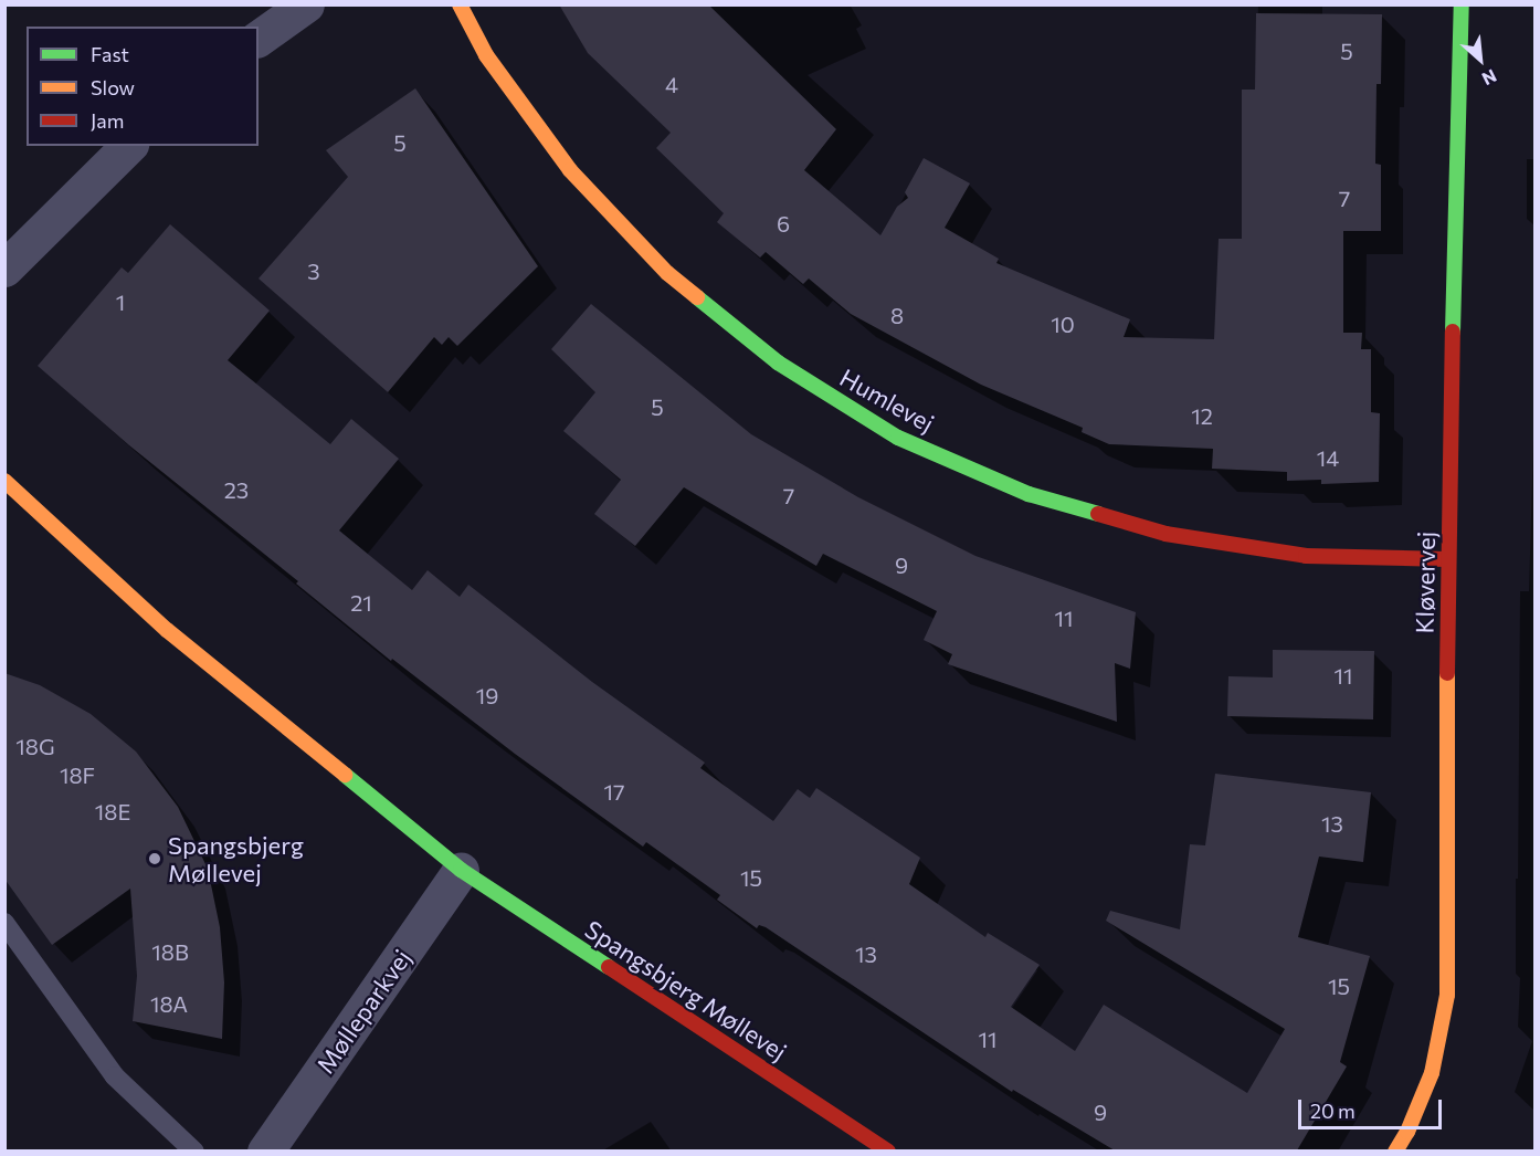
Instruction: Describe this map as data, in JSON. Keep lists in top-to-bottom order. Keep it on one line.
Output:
{"streets":{"street":["Humlevej","Kløvervej","Spangsbjerg Møllevej","Mølleparkvej"]},"crossings":[["Humlevej","Kløvervej"],["Spangsbjerg Møllevej","Mølleparkvej"]],"places":["Spangsbjerg Møllevej"],"house_numbers":["5","4","5","7","6","3","1","8","10","5","12","14","23","7","9","21","11","11","19","18G","18F","17","18E","13","15","18B","13","15","18A","11","9"],"legend":["Fast","Slow","Jam"],"scale_bar":"20 m","north":"bottom right"}
